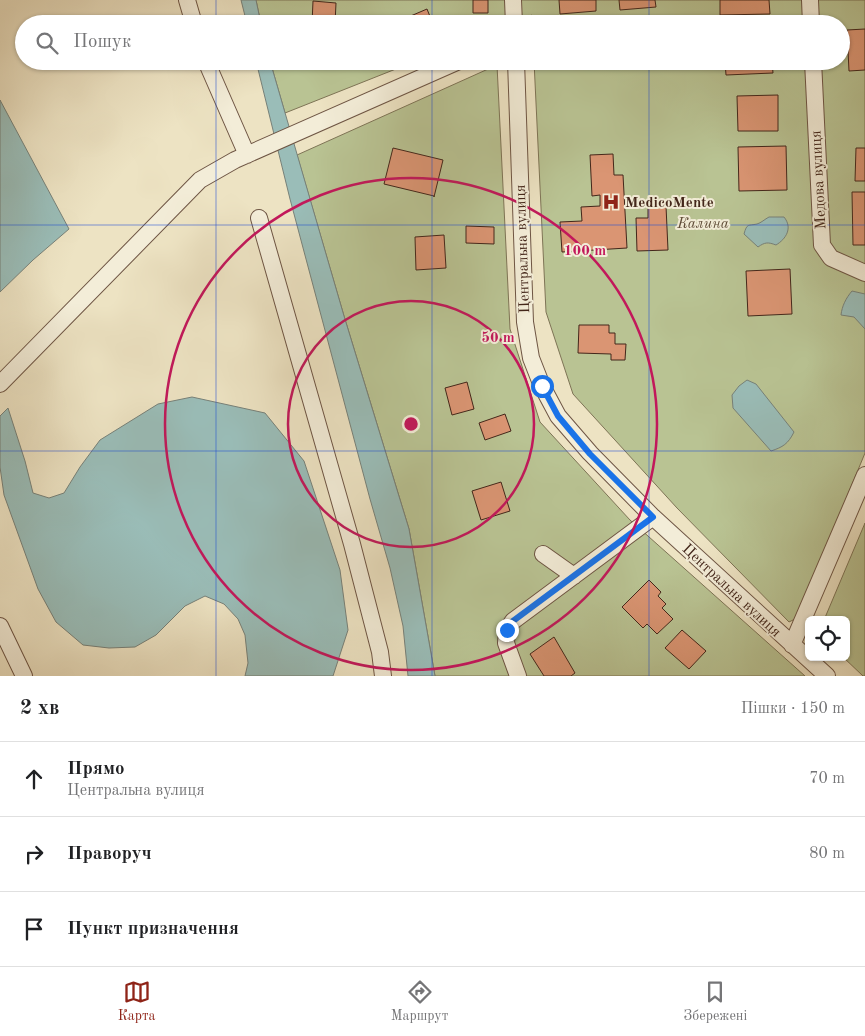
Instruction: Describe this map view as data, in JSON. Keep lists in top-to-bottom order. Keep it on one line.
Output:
{"streets":{"street":["Медова вулиця","Центральна вулиця"]},"parks":["Калина"],"places":{"hospital":["MedicoMente"]},"page":{"search":"Пошук","heading":["2 хв","Пішки · 150 m"],"list":[["Прямо","Центральна вулиця","70 m"],["Праворуч","80 m"],"Пункт призначення"],"nav":["Карта","Маршрут","Збережені"]},"rings":["100 m","50 m"]}
